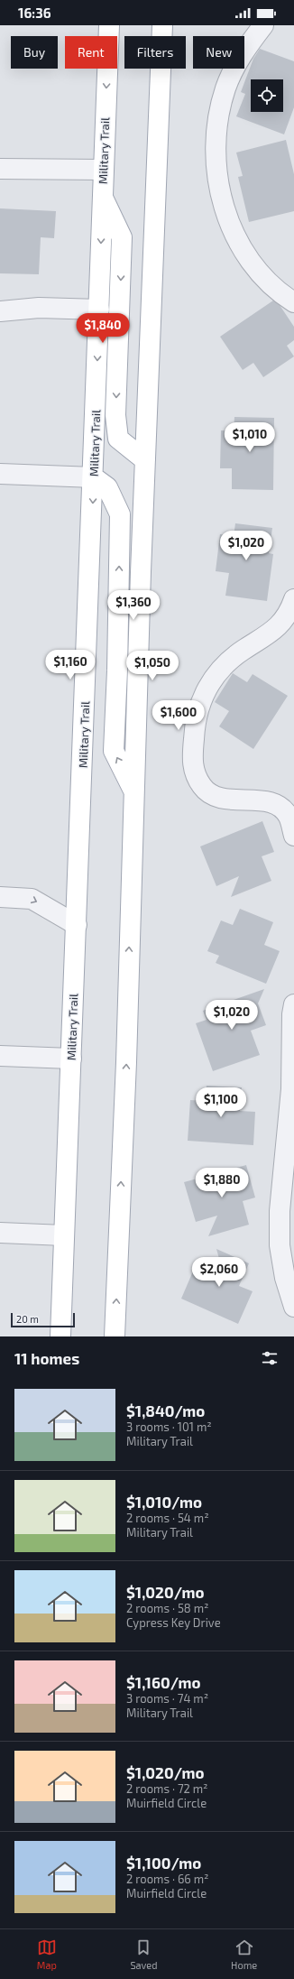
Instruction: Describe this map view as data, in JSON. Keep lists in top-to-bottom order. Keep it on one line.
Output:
{"streets":{"main road":["Military Trail"]},"scale_bar":"20 m","page":{"status":"16:36","chip":["Buy","Rent","Filters","New"],"price":["$1,840","$1,010","$1,020","$1,360","$1,160","$1,050","$1,600","$1,020","$1,100","$1,880","$2,060"],"scale":"20 m","heading":"11 homes","list":[{"name":"$1,840/mo","note":"3 rooms · 101 m² · Military Trail"},{"name":"$1,010/mo","note":"2 rooms · 54 m² · Military Trail"},{"name":"$1,020/mo","note":"2 rooms · 58 m² · Cypress Key Drive"},{"name":"$1,160/mo","note":"3 rooms · 74 m² · Military Trail"},{"name":"$1,020/mo","note":"2 rooms · 72 m² · Muirfield Circle"},{"name":"$1,100/mo","note":"2 rooms · 66 m² · Muirfield Circle"}],"tabs":["Map","Saved","Home"]}}
